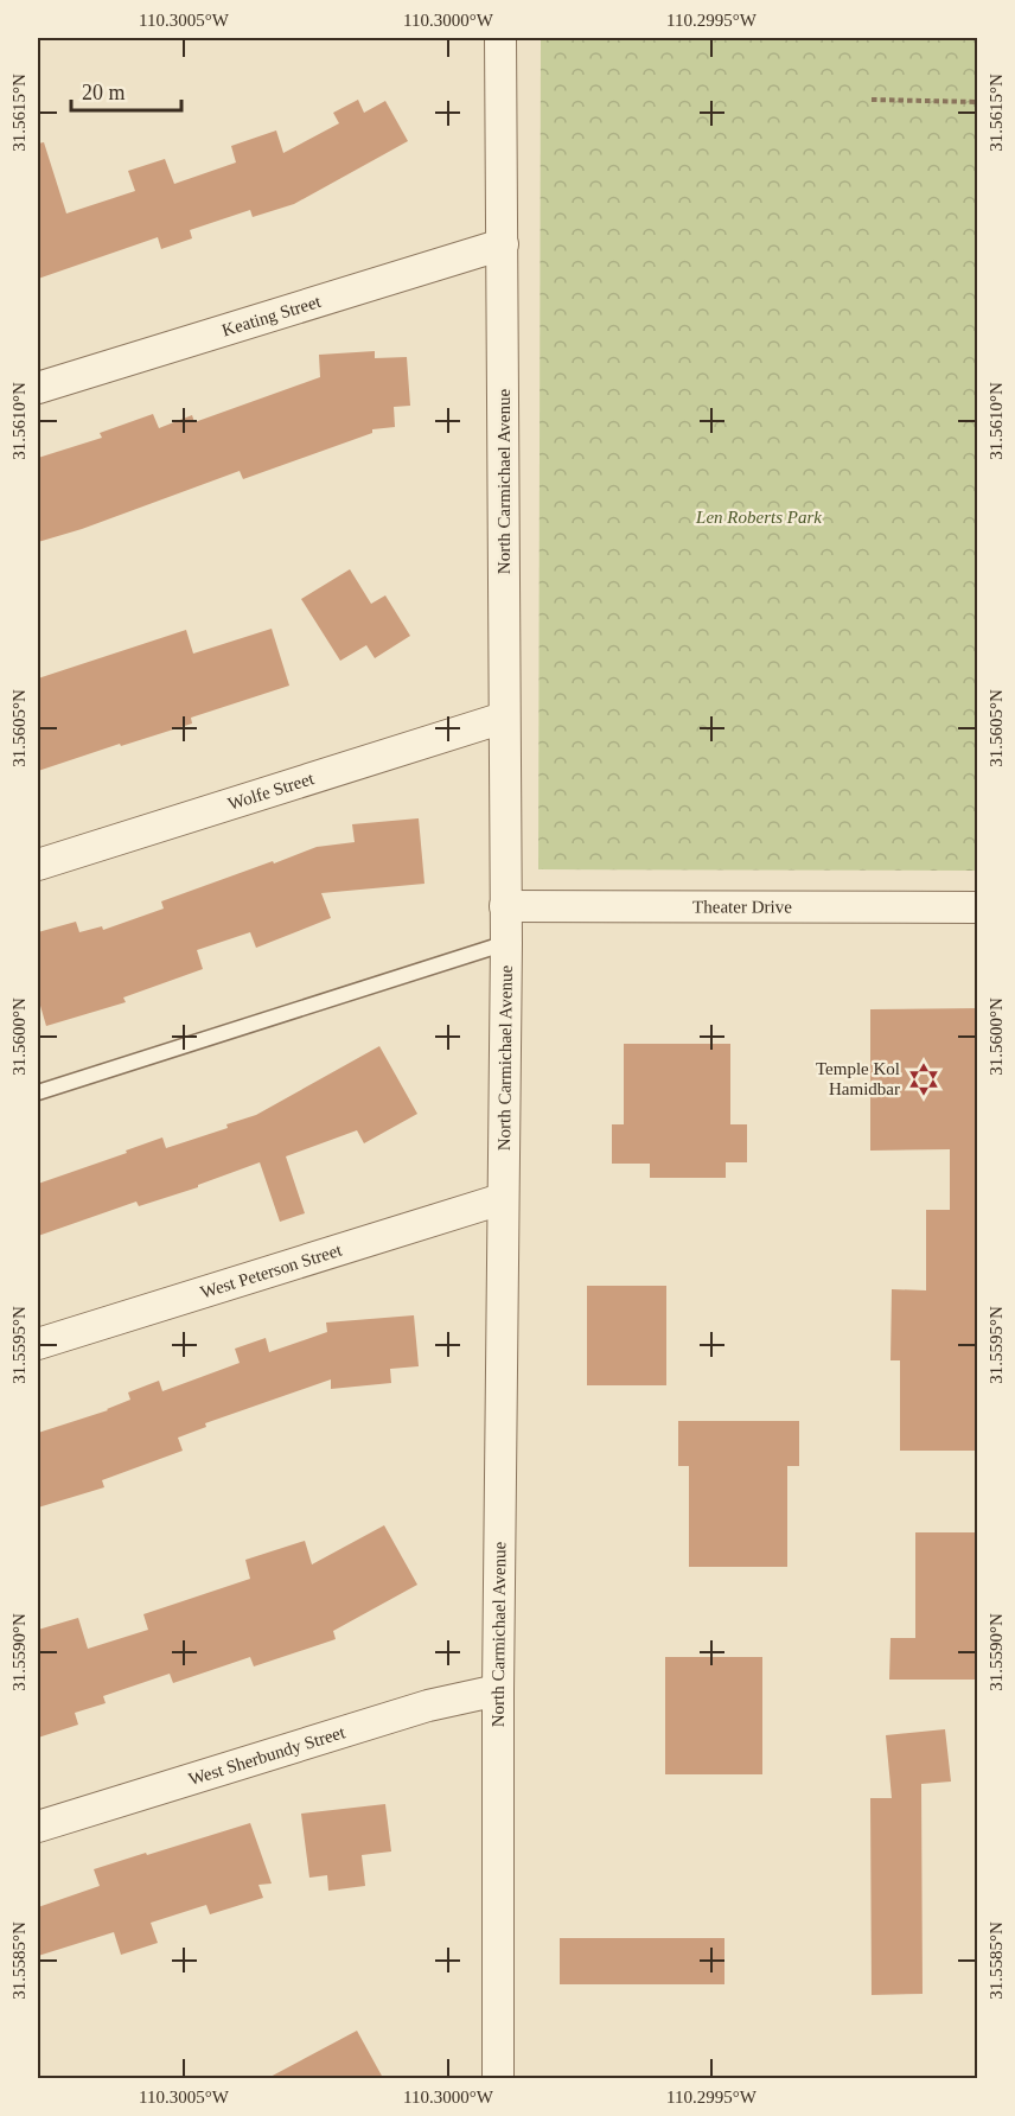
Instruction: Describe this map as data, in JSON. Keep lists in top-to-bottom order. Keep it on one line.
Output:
{"streets":{"street":["Keating Street","North Carmichael Avenue","Wolfe Street","Theater Drive","West Peterson Street","West Sherbundy Street"]},"crossings":[["Keating Street","North Carmichael Avenue"],["North Carmichael Avenue","Wolfe Street"],["North Carmichael Avenue","Theater Drive"],["North Carmichael Avenue","West Peterson Street"],["North Carmichael Avenue","West Sherbundy Street"]],"parks":["Len Roberts Park"],"places":{"synagogue":["Temple Kol Hamidbar"]},"scale_bar":"20 m","coordinates":["110.3005°W","110.3000°W","110.2995°W","31.5615°N","31.5610°N","31.5605°N","31.5600°N","31.5595°N","31.5590°N","31.5585°N"]}
